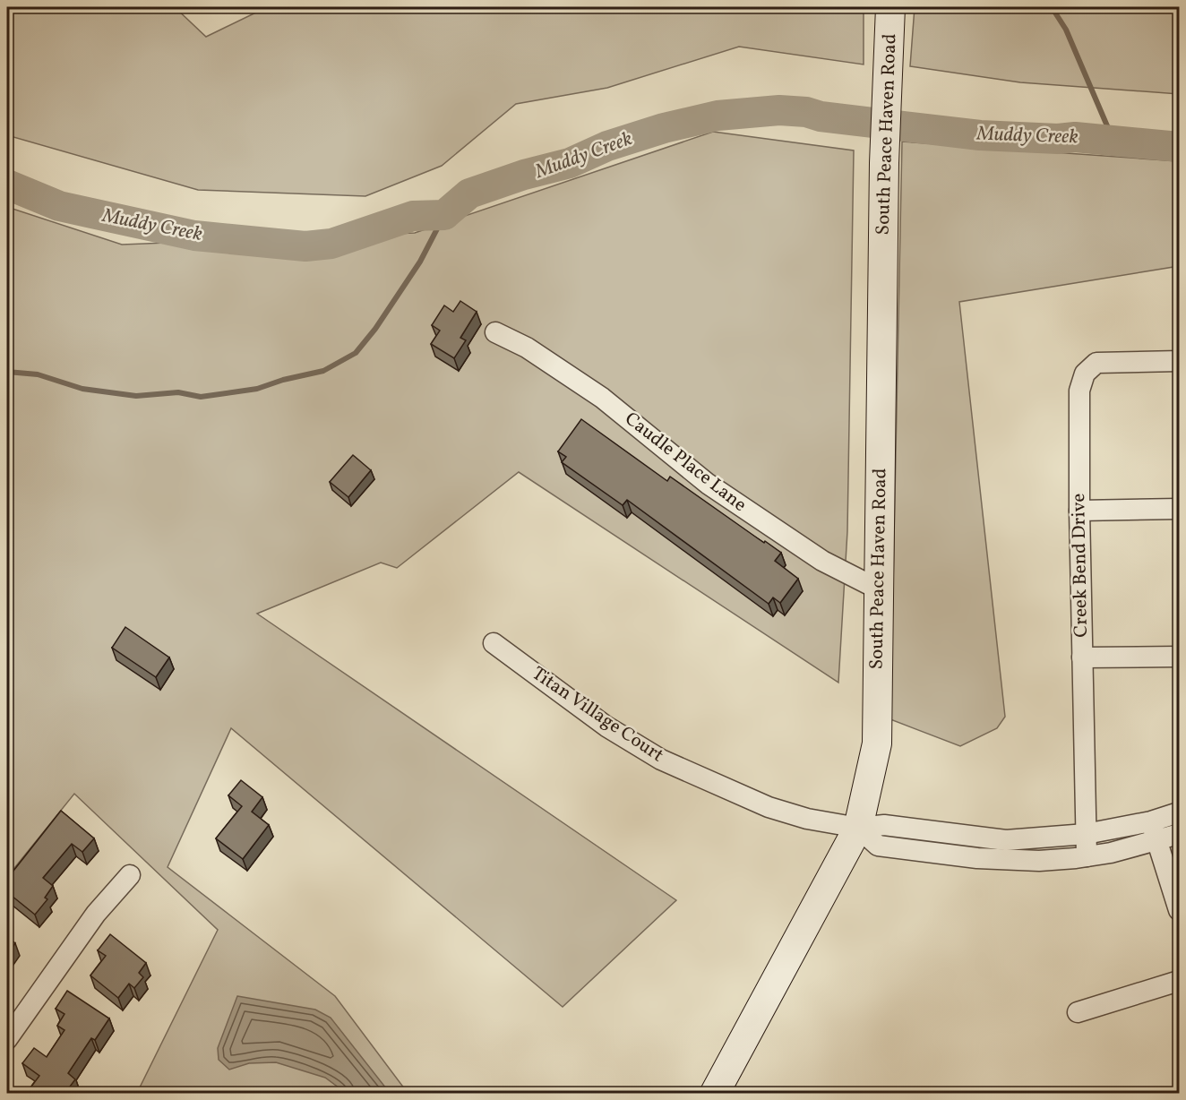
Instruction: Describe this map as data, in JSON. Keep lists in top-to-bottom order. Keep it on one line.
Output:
{"streets":{"main road":["South Peace Haven Road"],"street":["Caudle Place Lane","Creek Bend Drive","Titan Village Court"]},"crossings":[["South Peace Haven Road","Caudle Place Lane"],["South Peace Haven Road","Titan Village Court"],["Creek Bend Drive","Titan Village Court"]],"water":["Muddy Creek"]}
